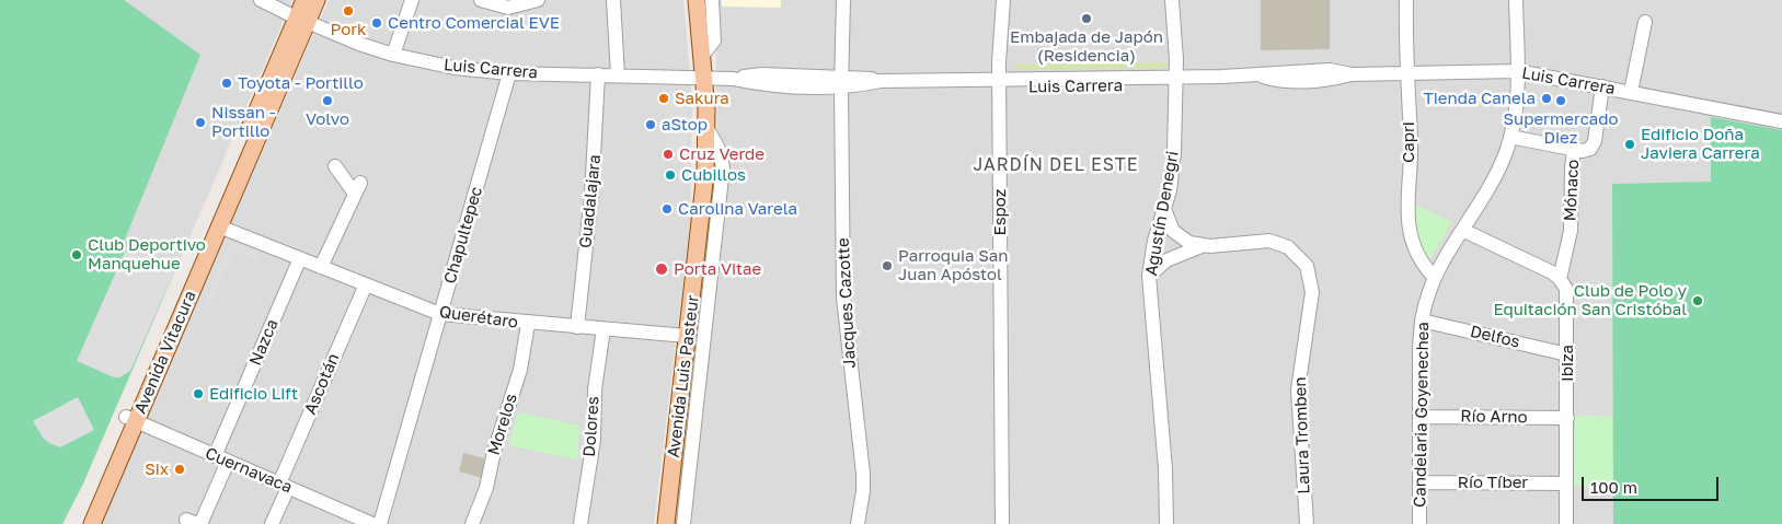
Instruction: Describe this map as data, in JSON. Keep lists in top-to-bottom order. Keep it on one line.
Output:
{"streets":{"main road":["Avenida Vitacura","Avenida Luis Pasteur"],"street":["Luis Carrera","Capri","Mónaco","Guadalajara","Espoz","Agustín Denegri","Chapultepec","Jacques Cazotte","Querétaro","Delfos","Nazca","Ibiza","Ascotán","Candelaria Goyenechea","Río Arno","Morelos","Dolores","Laura Tromben","Cuernavaca","Río Tíber"]},"crossings":[["Luis Carrera","Capri"],["Luis Carrera","Mónaco"],["Luis Carrera","Guadalajara"],["Luis Carrera","Espoz"],["Luis Carrera","Agustín Denegri"],["Luis Carrera","Chapultepec"],["Luis Carrera","Jacques Cazotte"],["Luis Carrera","Avenida Vitacura"],["Luis Carrera","Avenida Luis Pasteur"],["Luis Carrera","Candelaria Goyenechea"],["Capri","Candelaria Goyenechea"],["Mónaco","Ibiza"],["Guadalajara","Querétaro"],["Agustín Denegri","Laura Tromben"],["Chapultepec","Querétaro"],["Querétaro","Nazca"],["Querétaro","Avenida Vitacura"],["Querétaro","Avenida Luis Pasteur"],["Querétaro","Ascotán"],["Querétaro","Morelos"],["Querétaro","Dolores"],["Delfos","Ibiza"],["Delfos","Candelaria Goyenechea"],["Nazca","Cuernavaca"],["Avenida Vitacura","Cuernavaca"],["Ibiza","Río Arno"],["Ibiza","Río Tíber"],["Ascotán","Cuernavaca"],["Candelaria Goyenechea","Río Arno"],["Candelaria Goyenechea","Río Tíber"]],"districts":["JARDÍN DEL ESTE"],"places":["Pork","Embajada de Japón (Residencia)","Centro Comercial EVE","Toyota - Portillo","Sakura","Tienda Canela","Volvo","Supermercado Diez","Nissan - Portillo","aStop","Edificio Doña Javiera Carrera","Cruz Verde","Cubillos","Carolina Varela","Club Deportivo Manquehue","Parroquia San Juan Apóstol","Porta Vitae","Club de Polo y Equitación San Cristóbal","Edificio Lift","Six"],"scale_bar":"100 m"}
